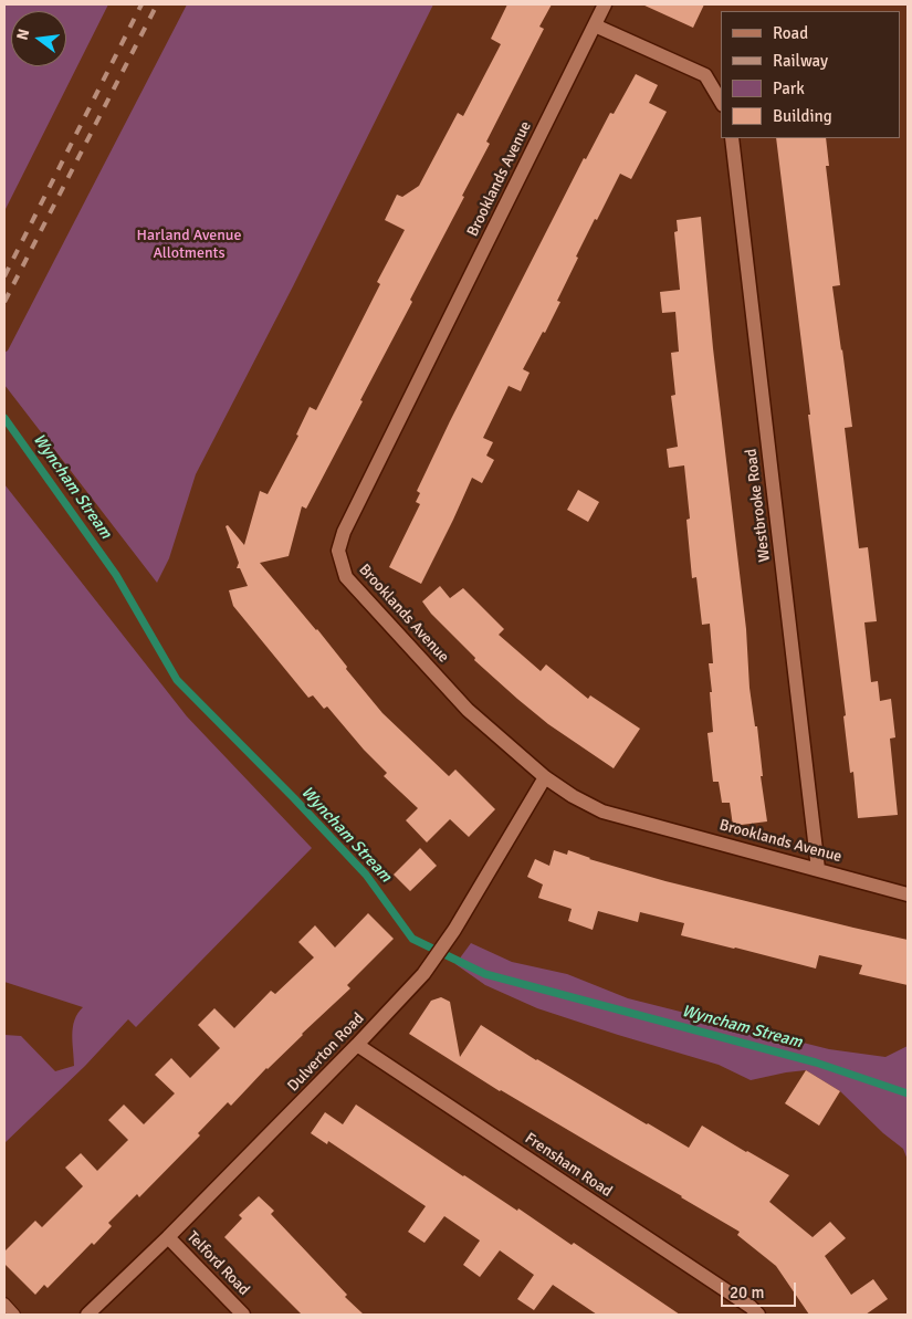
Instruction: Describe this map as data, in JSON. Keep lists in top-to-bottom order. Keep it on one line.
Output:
{"streets":{"street":["Brooklands Avenue","Westbrooke Road","Dulverton Road","Frensham Road","Telford Road"]},"crossings":[["Brooklands Avenue","Westbrooke Road"],["Brooklands Avenue","Dulverton Road"],["Dulverton Road","Frensham Road"],["Dulverton Road","Telford Road"]],"water":["Wyncham Stream"],"parks":["Harland Avenue Allotments"],"legend":["Road","Railway","Park","Building"],"scale_bar":"20 m","north":"left"}
